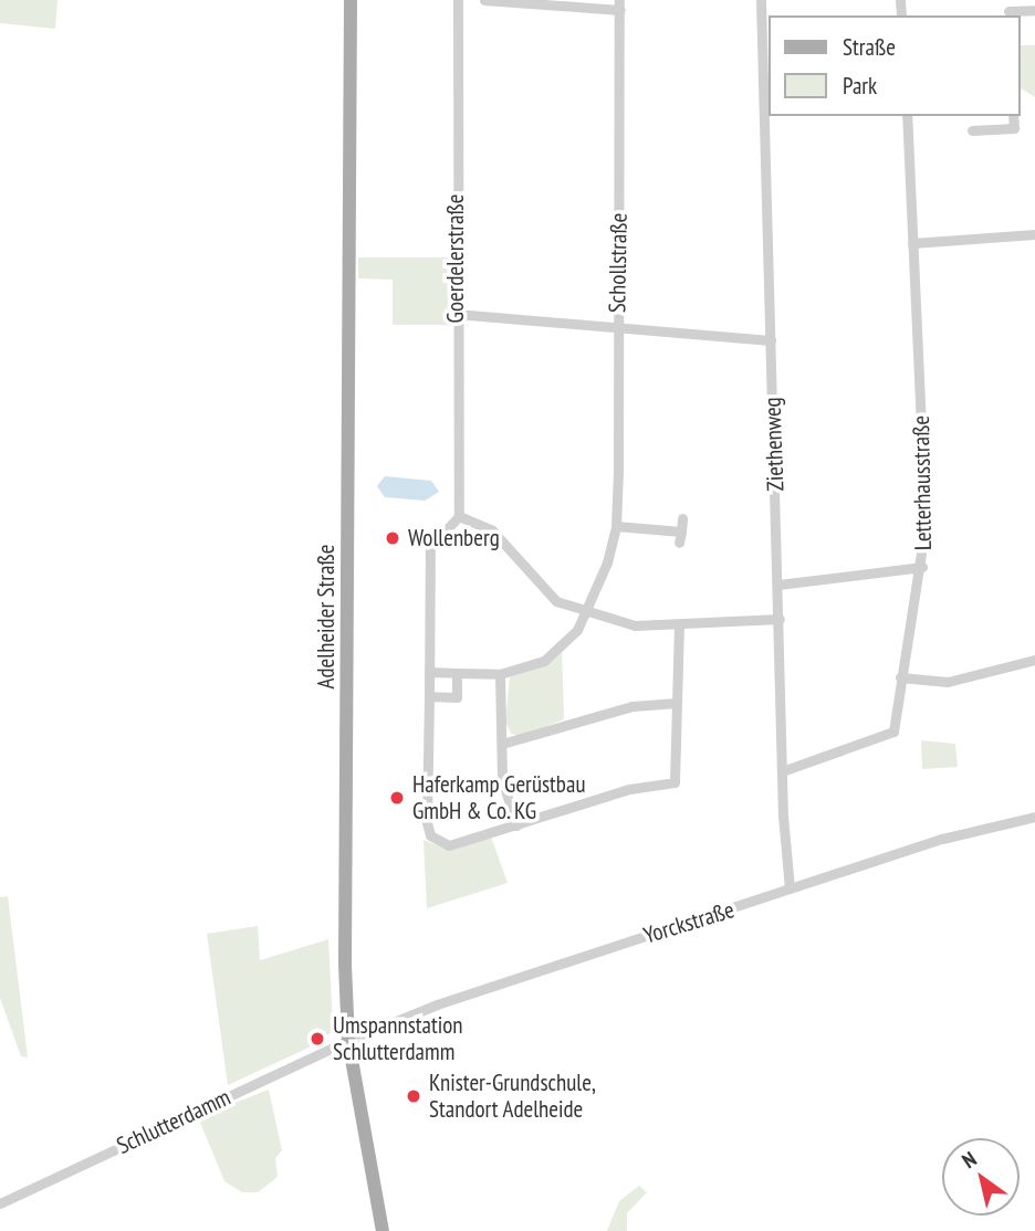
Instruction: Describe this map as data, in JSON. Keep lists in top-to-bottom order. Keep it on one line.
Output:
{"streets":{"main road":["Adelheider Straße"],"street":["Goerdelerstraße","Schollstraße","Ziethenweg","Letterhausstraße","Yorckstraße","Schlutterdamm"]},"crossings":[["Ziethenweg","Letterhausstraße"],["Ziethenweg","Yorckstraße"],["Adelheider Straße","Yorckstraße"],["Adelheider Straße","Schlutterdamm"],["Yorckstraße","Schlutterdamm"]],"places":["Wollenberg","Haferkamp Gerüstbau GmbH & Co. KG","Umspannstation Schlutterdamm","Knister-Grundschule, Standort Adelheide"],"legend":["Straße","Park"],"north":"top left"}
